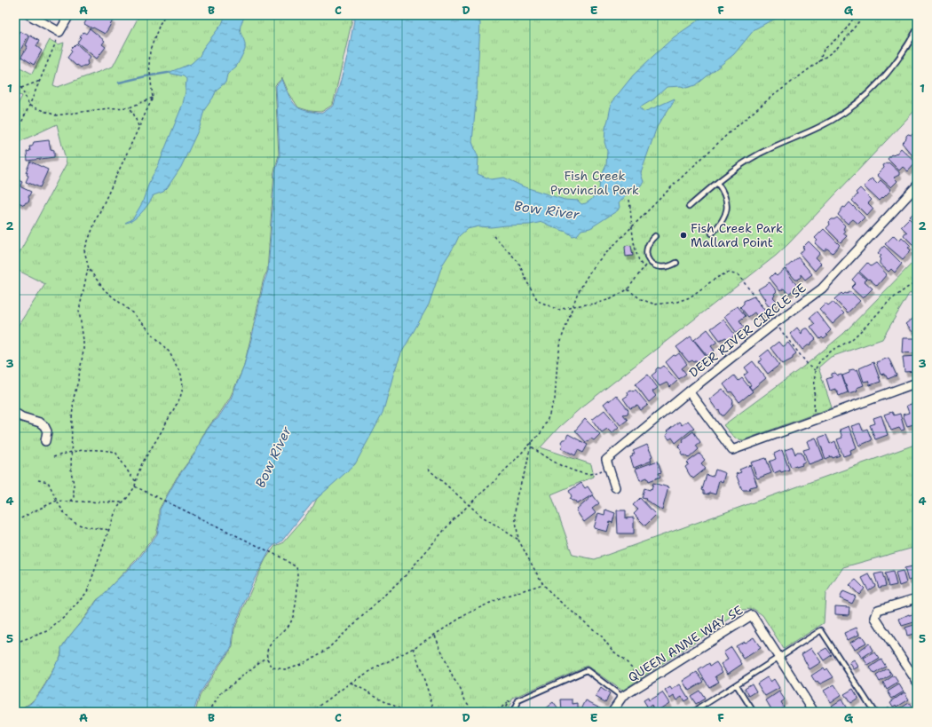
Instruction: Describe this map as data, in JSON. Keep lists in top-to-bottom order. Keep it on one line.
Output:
{"streets":{"street":["DEER RIVER CIRCLE SE","QUEEN ANNE WAY SE"]},"water":["Bow River"],"parks":["Fish Creek Provincial Park"],"places":["Fish Creek Park Mallard Point"],"grid":{"columns":["A","B","C","D","E","F","G"],"rows":["1","2","3","4","5"]}}
